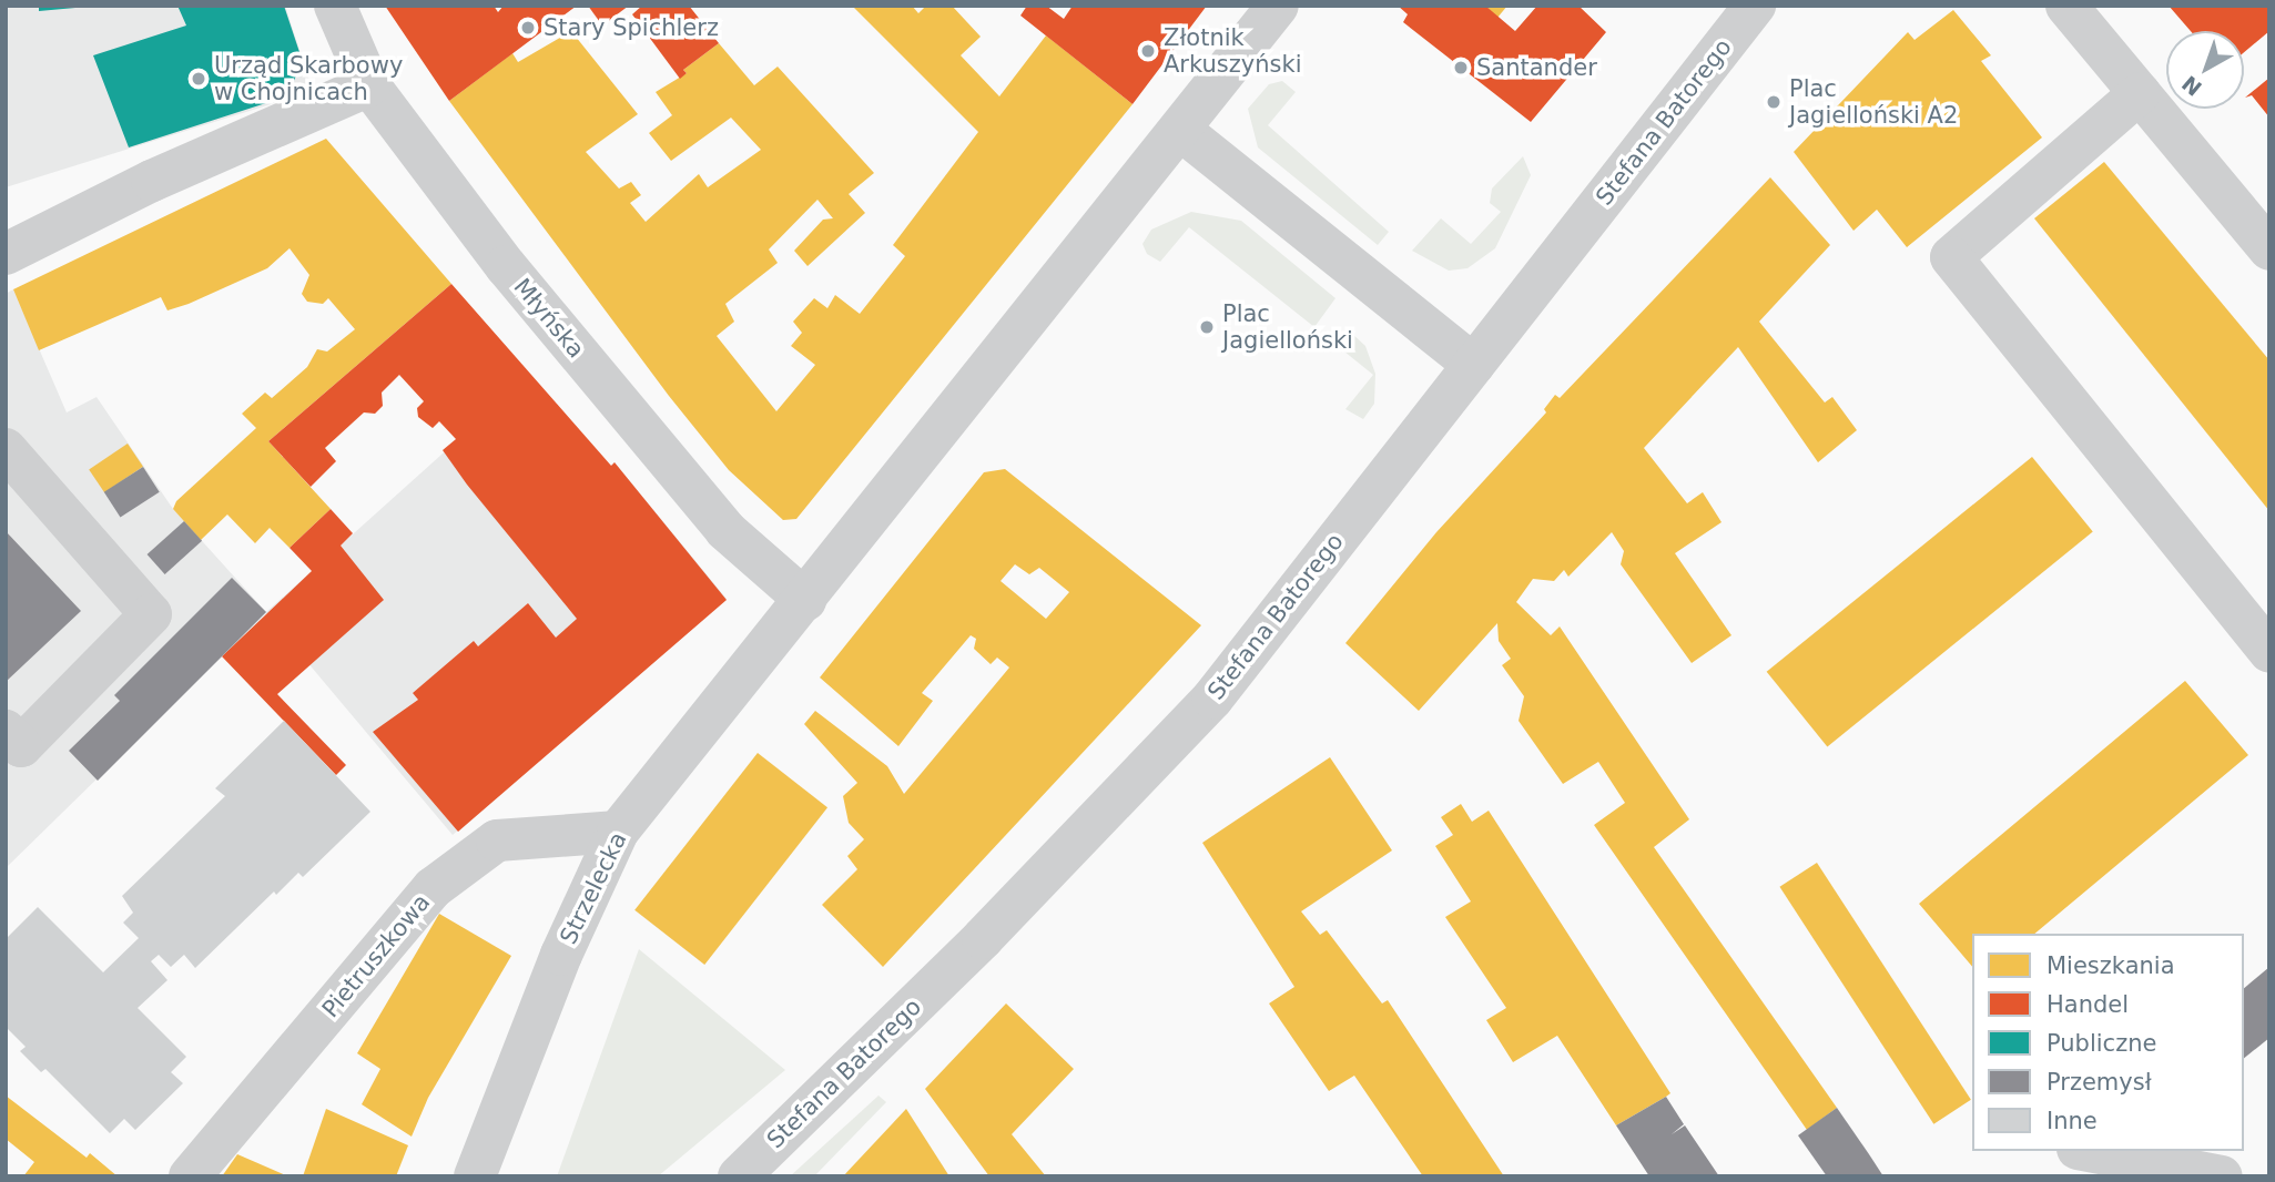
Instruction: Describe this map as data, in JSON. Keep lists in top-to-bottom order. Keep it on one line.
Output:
{"streets":{"street":["Stefana Batorego","Młyńska","Strzelecka","Pietruszkowa"]},"crossings":[["Młyńska","Strzelecka"],["Strzelecka","Pietruszkowa"]],"places":["Stary Spichlerz","Złotnik Arkuszyński","Santander","Urząd Skarbowy w Chojnicach","Plac Jagielloński A2","Plac Jagielloński"],"legend":["Mieszkania","Handel","Publiczne","Przemysł","Inne"],"north":"bottom left"}
